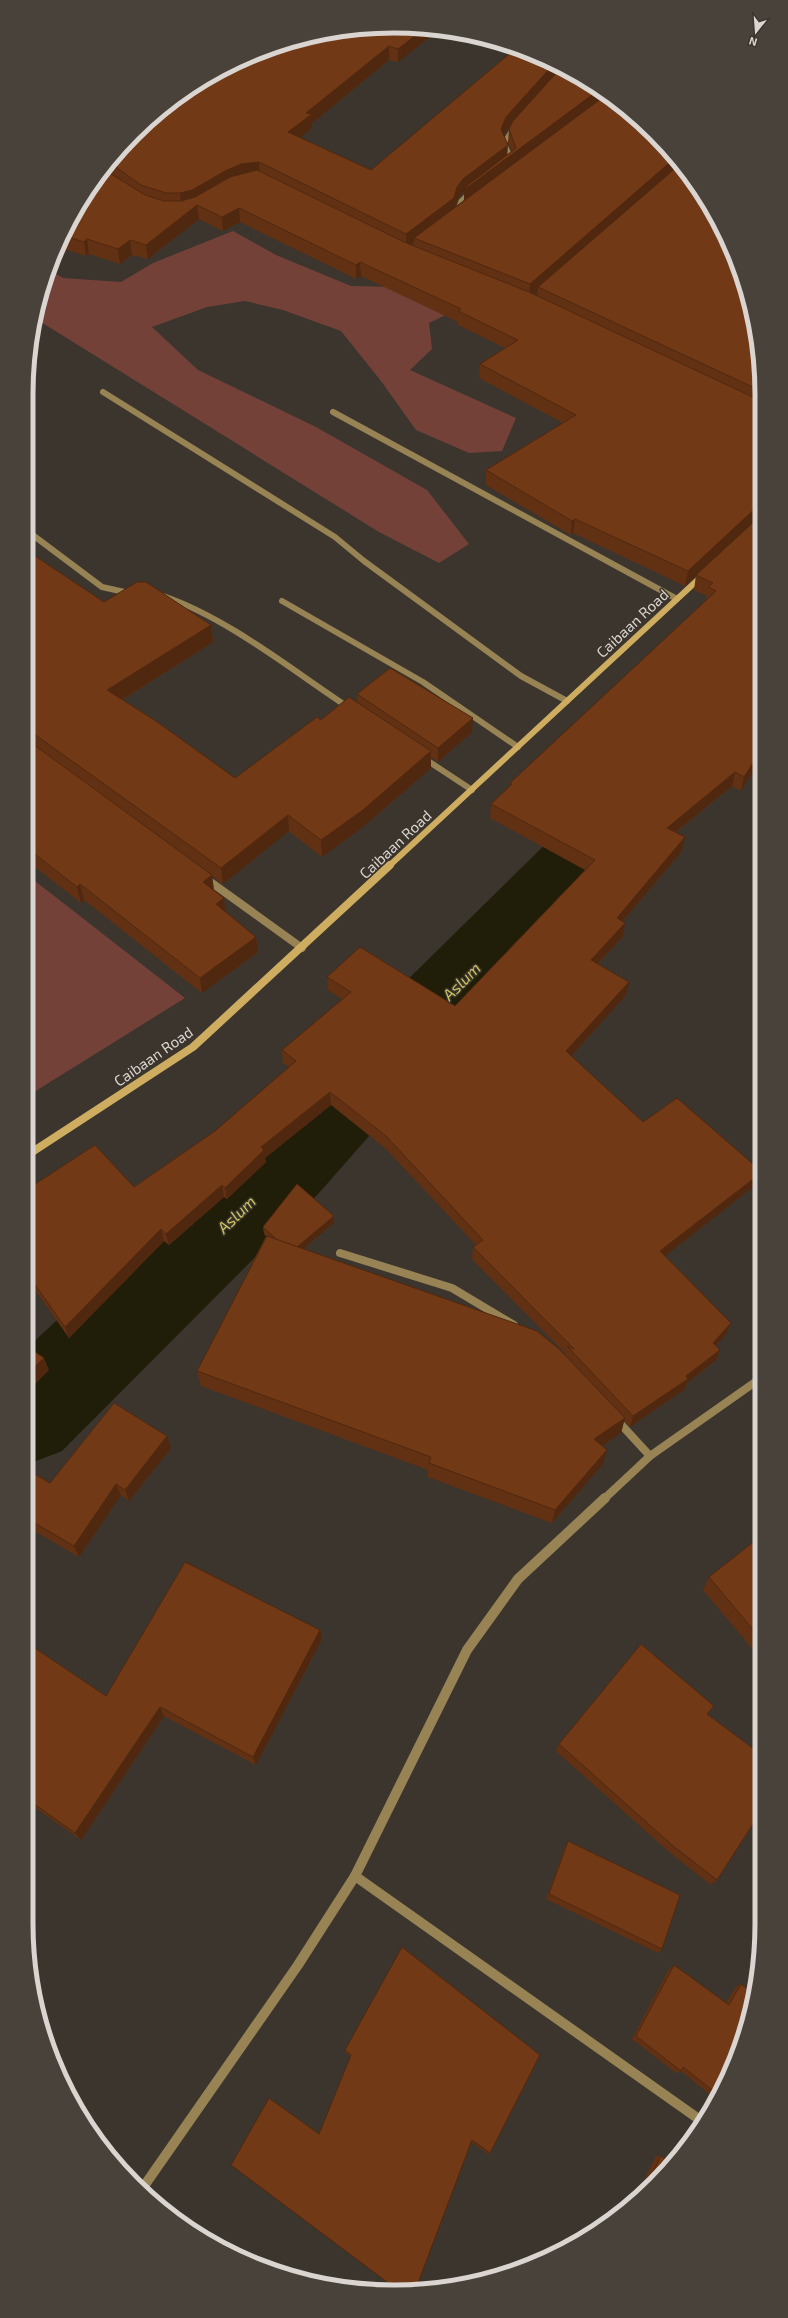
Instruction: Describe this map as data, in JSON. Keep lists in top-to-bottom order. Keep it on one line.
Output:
{"streets":{"street":["Caibaan Road"]},"water":["Aslum"],"north":"bottom"}
